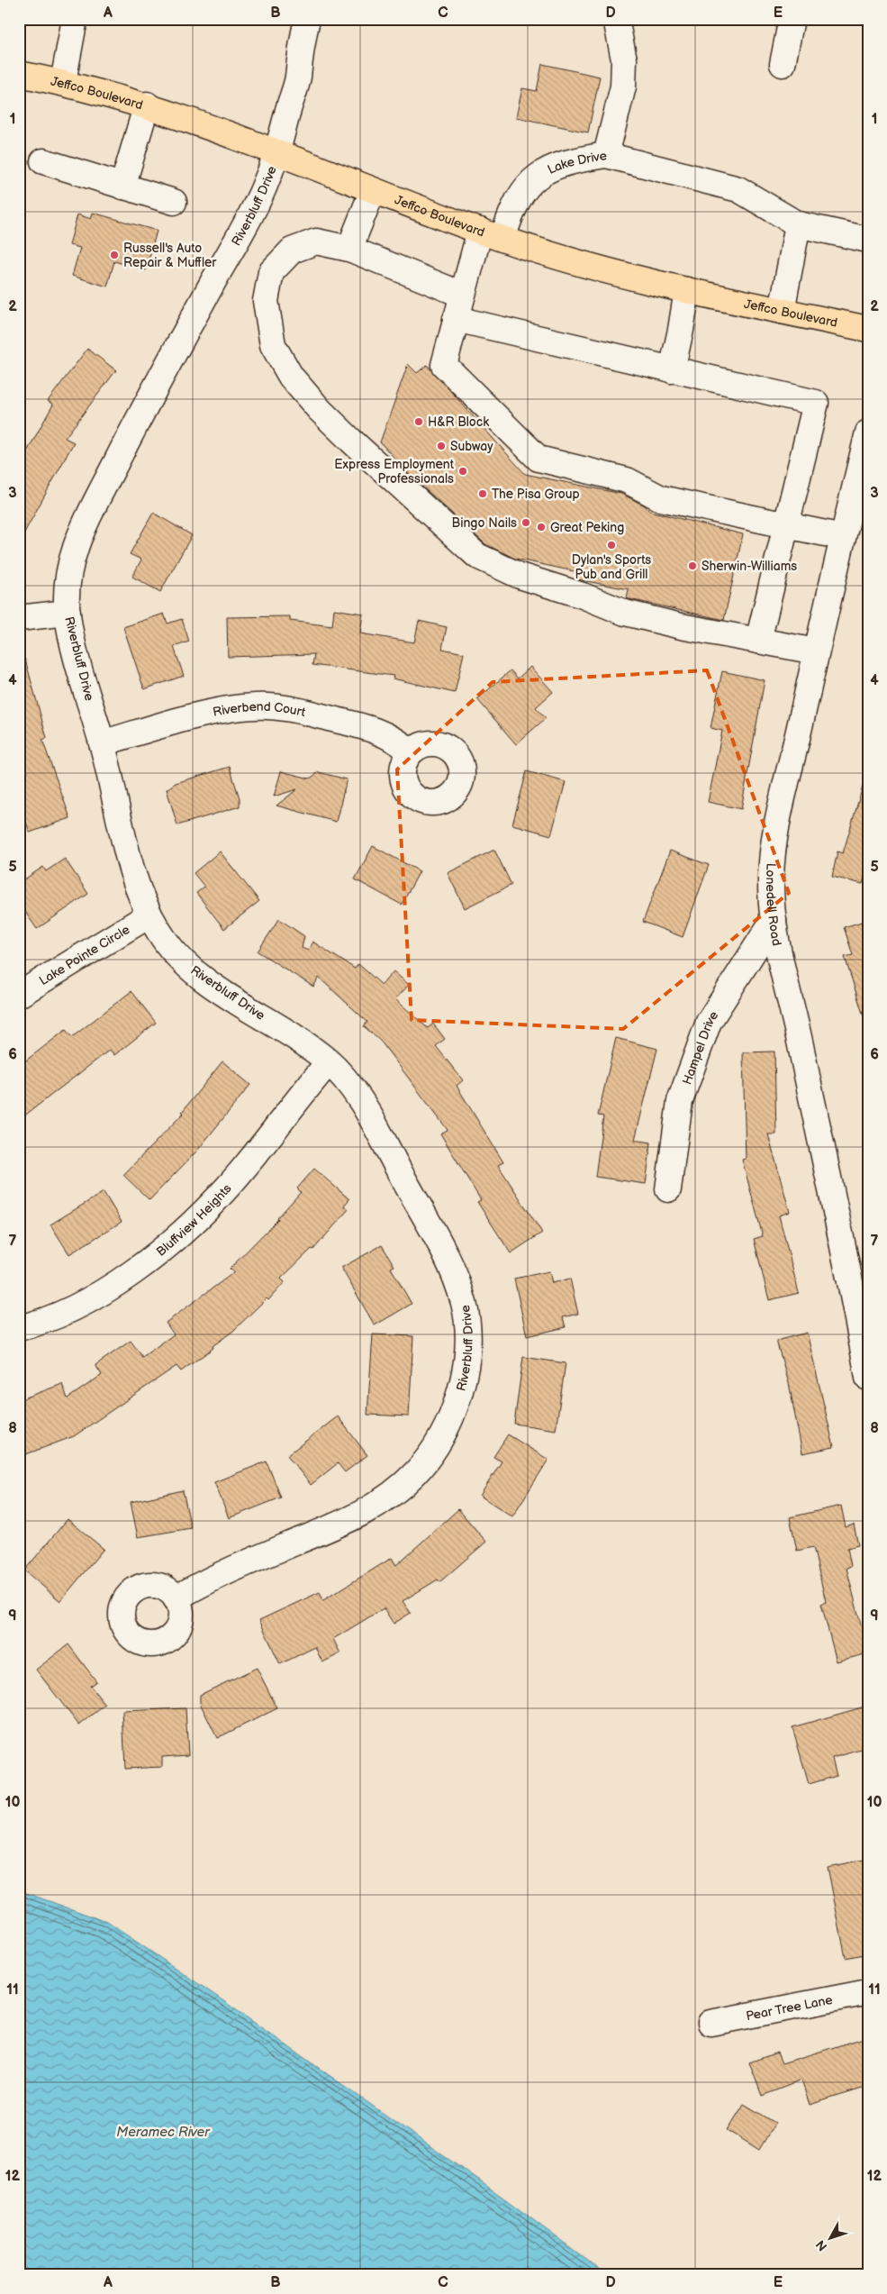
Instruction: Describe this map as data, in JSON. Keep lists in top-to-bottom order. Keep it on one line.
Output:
{"streets":{"main road":["Jeffco Boulevard"],"street":["Lake Drive","Riverbluff Drive","Riverbend Court","Lonedell Road","Lake Pointe Circle","Hampel Drive","Bluffview Heights","Pear Tree Lane"]},"crossings":[["Jeffco Boulevard","Lake Drive"],["Jeffco Boulevard","Riverbluff Drive"],["Riverbluff Drive","Riverbend Court"],["Riverbluff Drive","Lake Pointe Circle"],["Riverbluff Drive","Bluffview Heights"],["Lonedell Road","Hampel Drive"]],"water":["Meramec River"],"places":["Russell's Auto Repair & Muffler","H&R Block","Subway","Express Employment Professionals","The Pisa Group","Bingo Nails","Great Peking","Dylan's Sports Pub and Grill","Sherwin-Williams"],"north":"bottom left","grid":{"columns":["A","B","C","D","E"],"rows":["1","2","3","4","5","6","7","8","9","10","11","12"]}}
